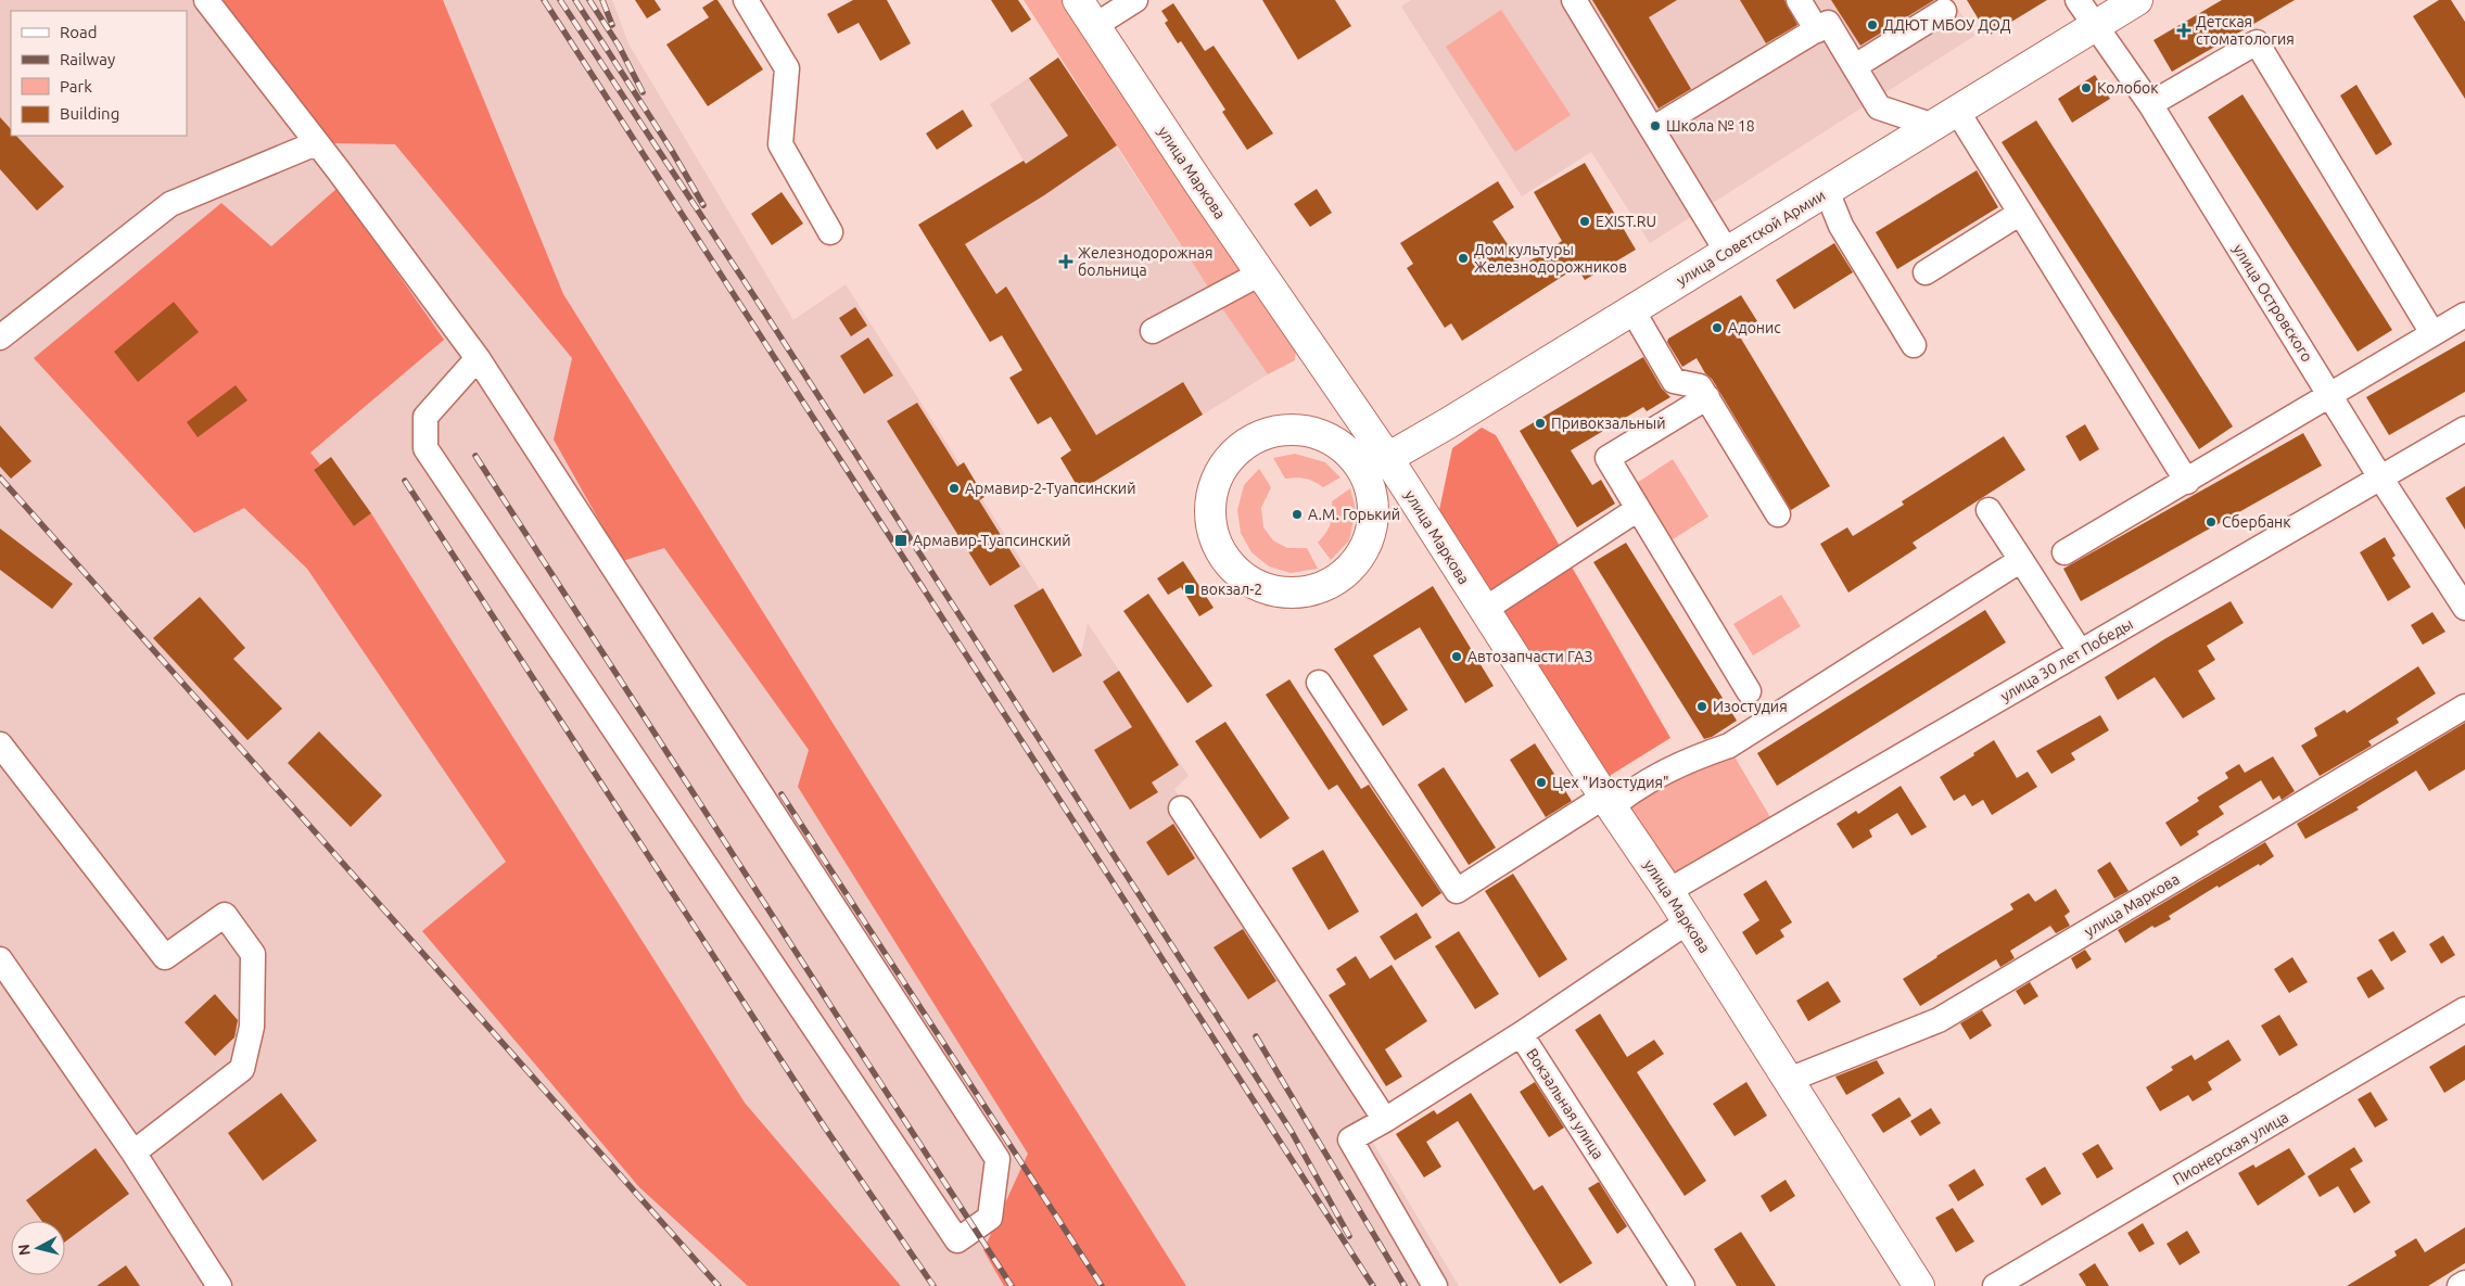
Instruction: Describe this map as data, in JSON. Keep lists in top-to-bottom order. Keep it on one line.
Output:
{"streets":{"main road":["улица Маркова","улица Советской Армии"],"street":["улица Островского","улица 30 лет Победы","Вокзальная улица","Пионерская улица"]},"crossings":[["улица Маркова","улица Советской Армии"],["улица Маркова","улица 30 лет Победы"],["улица Маркова","Вокзальная улица"],["улица Советской Армии","улица Островского"],["улица Островского","улица 30 лет Победы"]],"places":{"other":["ДДЮТ МБОУ ДОД","Колобок","Школа № 18","EXIST.RU","Дом культуры Железнодорожников","Адонис","Привокзальный","Армавир-2-Туапсинский","А.М. Горький","Сбербанк","Автозапчасти ГАЗ","Изостудия","Цех \"Изостудия\""],"health":["Детская стоматология","Железнодорожная больница"],"transit":["Армавир-Туапсинский","вокзал-2"]},"legend":["Road","Railway","Park","Building"],"north":"left"}
